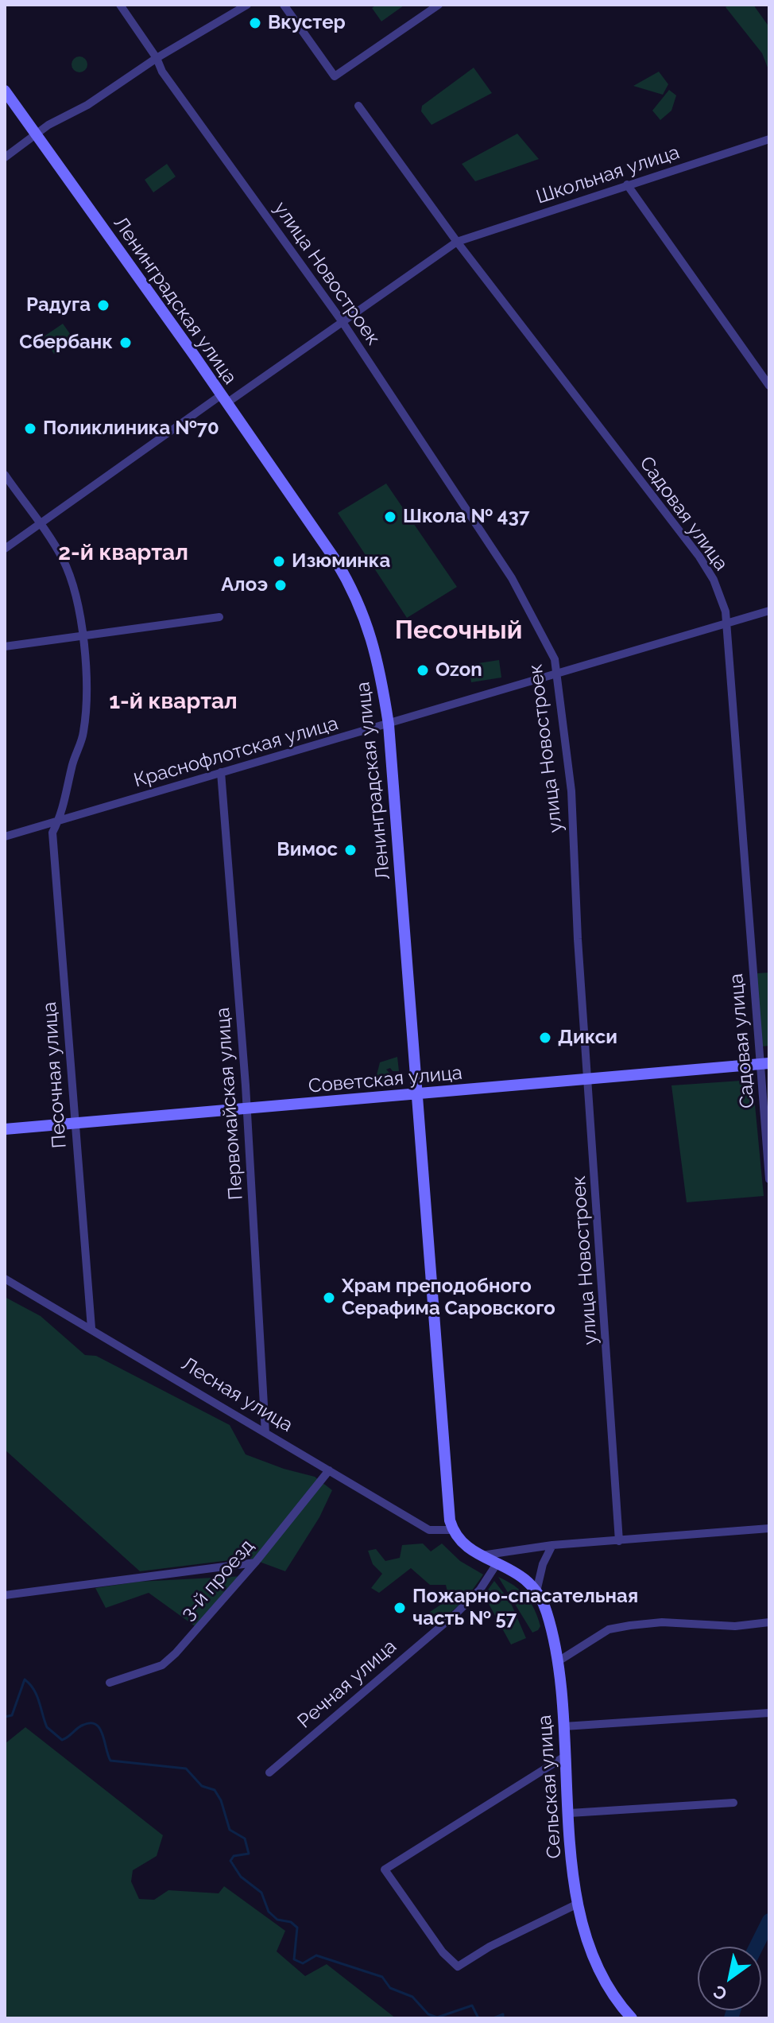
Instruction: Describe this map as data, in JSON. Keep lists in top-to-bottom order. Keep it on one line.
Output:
{"streets":{"main road":["Ленинградская улица","Советская улица","Сельская улица"],"street":["Школьная улица","улица Новостроек","Садовая улица","Краснофлотская улица","Песочная улица","Первомайская улица","Лесная улица","3-й проезд","Речная улица"]},"crossings":[["Школьная улица","улица Новостроек"],["Школьная улица","Ленинградская улица"],["Школьная улица","Садовая улица"],["Школьная улица","Песочная улица"],["улица Новостроек","Краснофлотская улица"],["улица Новостроек","Советская улица"],["Ленинградская улица","Краснофлотская улица"],["Ленинградская улица","Советская улица"],["Ленинградская улица","Лесная улица"],["Садовая улица","Краснофлотская улица"],["Садовая улица","Советская улица"],["Краснофлотская улица","Песочная улица"],["Краснофлотская улица","Первомайская улица"],["Песочная улица","Советская улица"],["Песочная улица","Лесная улица"],["Советская улица","Первомайская улица"],["Первомайская улица","Лесная улица"],["Лесная улица","3-й проезд"]],"districts":["2-й квартал","Песочный","1-й квартал"],"places":["Вкустер","Радуга","Сбербанк","Поликлиника №70","Школа № 437","Изюминка","Алоэ","Ozon","Вимос","Дикси","Храм преподобного Серафима Саровского","Пожарно-спасательная часть № 57"],"north":"bottom left"}
